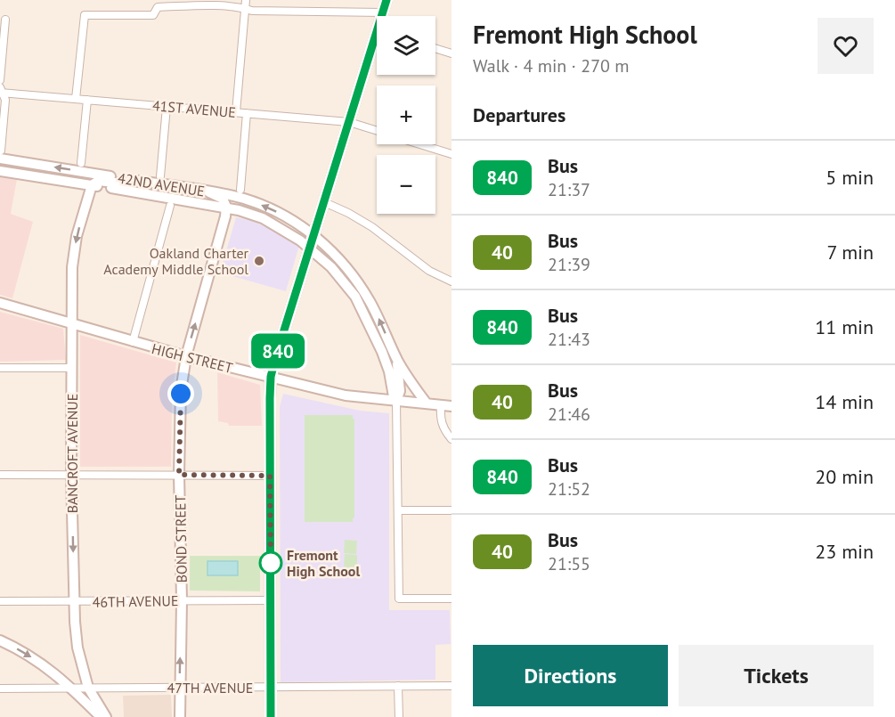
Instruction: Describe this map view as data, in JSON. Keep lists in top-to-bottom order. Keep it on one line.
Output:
{"streets":{"main road":["42ND AVENUE","HIGH STREET","BANCROFT AVENUE","BOND STREET"],"street":["41ST AVENUE","46TH AVENUE","47TH AVENUE"]},"crossings":[["42ND AVENUE","HIGH STREET"],["42ND AVENUE","BANCROFT AVENUE"],["42ND AVENUE","BOND STREET"],["HIGH STREET","BANCROFT AVENUE"],["HIGH STREET","BOND STREET"],["BANCROFT AVENUE","46TH AVENUE"],["BANCROFT AVENUE","47TH AVENUE"],["BOND STREET","46TH AVENUE"],["BOND STREET","47TH AVENUE"]],"one_way":["BANCROFT AVENUE","BOND STREET"],"places":["Oakland Charter Academy Middle School","Fremont High School"],"lines":["bus line 840"],"page":{"on_map":"840","heading":[["Fremont High School","Walk · 4 min · 270 m"],"Departures"],"map_buttons":["+","−"],"list":[{"mark":"840","name":"Bus","note":"21:37","value":"5 min"},{"mark":"40","name":"Bus","note":"21:39","value":"7 min"},{"mark":"840","name":"Bus","note":"21:43","value":"11 min"},{"mark":"40","name":"Bus","note":"21:46","value":"14 min"},{"mark":"840","name":"Bus","note":"21:52","value":"20 min"},{"mark":"40","name":"Bus","note":"21:55","value":"23 min"}],"buttons":["Directions","Tickets"]}}
